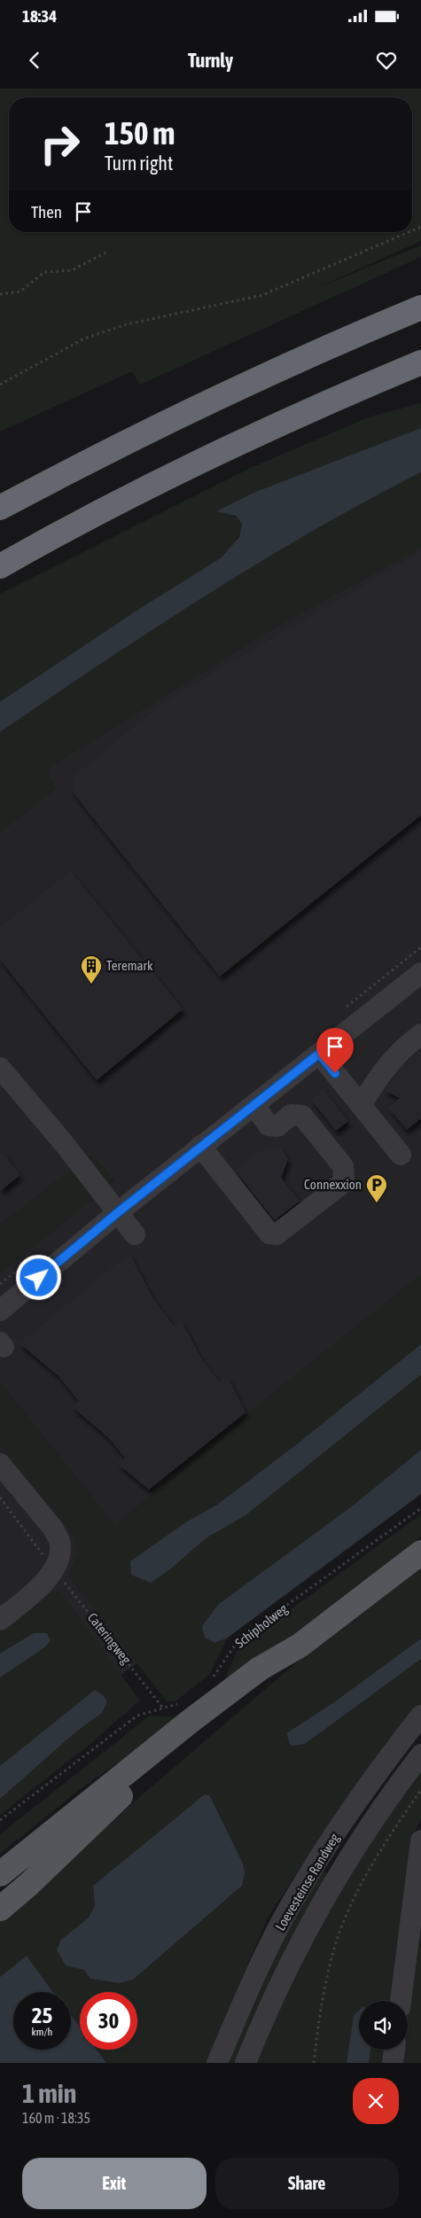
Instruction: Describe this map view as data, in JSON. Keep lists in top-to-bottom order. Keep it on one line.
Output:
{"streets":{"street":["Loevesteinse Randweg"],"path":["Schipholweg","Cateringweg"]},"places":{"building":["Teremark"],"parking":["Connexxion"]},"page":{"status":"18:34","header":"Turnly","turn":["150 m","Turn right"],"then":"Then","speed":"25 km/h","limit":"30","heading":["1 min","160 m · 18:35"],"buttons":["Exit","Share"]}}
